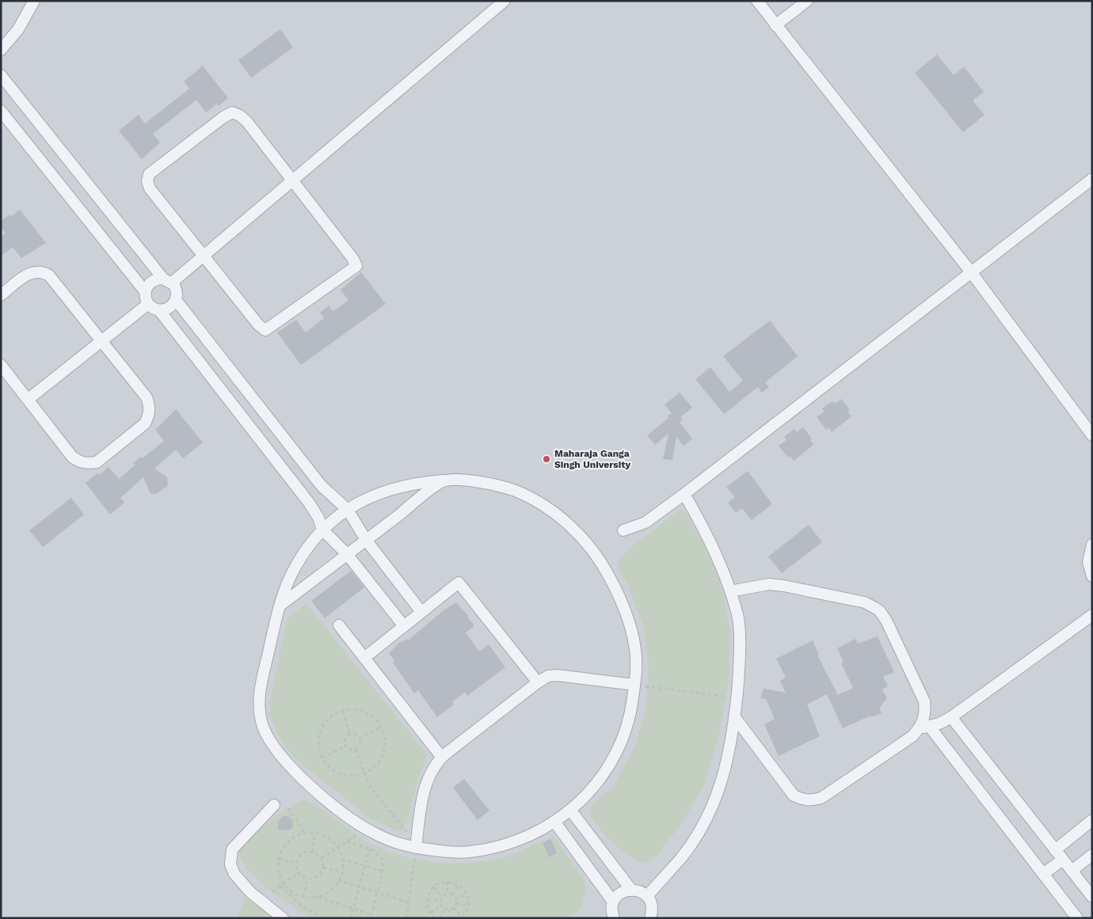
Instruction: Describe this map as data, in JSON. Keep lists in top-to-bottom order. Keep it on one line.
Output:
{"places":["Maharaja Ganga Singh University"]}
